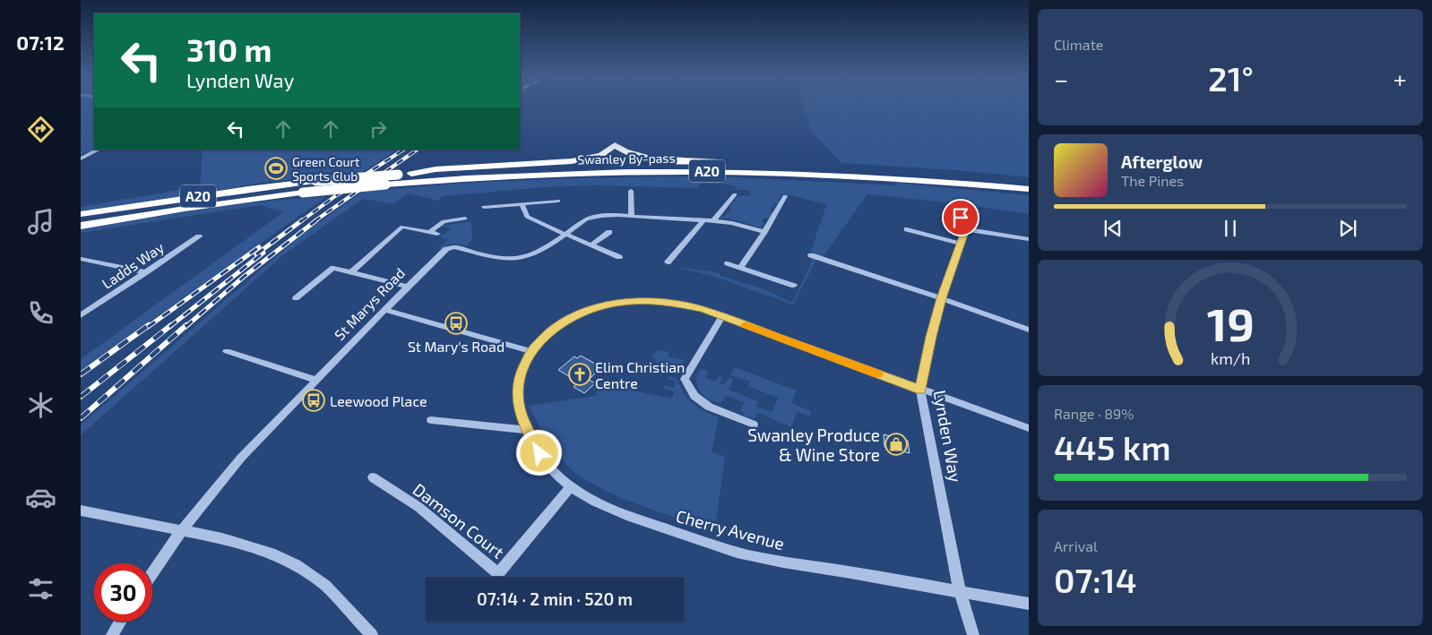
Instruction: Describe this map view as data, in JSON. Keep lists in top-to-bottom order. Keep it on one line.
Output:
{"streets":{"highway":["Swanley By-pass","A20"],"street":["Ladds Way","St Marys Road","Lynden Way","Damson Court","Cherry Avenue"]},"crossings":[["Lynden Way","Cherry Avenue"],["Damson Court","Cherry Avenue"]],"places":{"sports":["Green Court Sports Club"],"bus stop":["St Mary's Road","Leewood Place"],"church":["Elim Christian Centre"],"shop":["Swanley Produce & Wine Store"]},"page":{"tabs":"07:12","tile":["Climate",["Range · 89%","445 km"],["Arrival","07:14"]],"turn":["310 m","Lynden Way"],"heat":["−","21°","+"],"song":["Afterglow","The Pines"],"limit":"30","trip":"07:14 · 2 min · 520 m","gauge":["19","km/h"]}}
